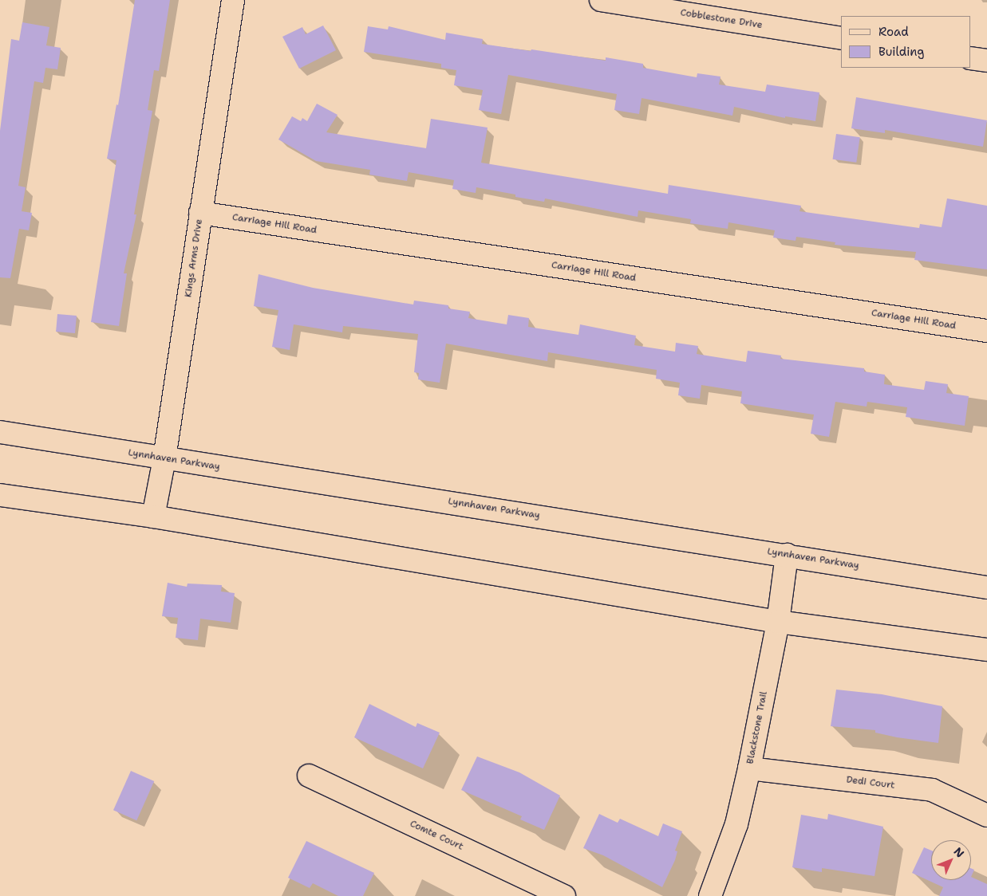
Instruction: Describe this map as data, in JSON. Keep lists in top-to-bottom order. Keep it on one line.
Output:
{"streets":{"street":["Cobblestone Drive","Carriage Hill Road","Kings Arms Drive","Lynnhaven Parkway","Blackstone Trail","Dedi Court","Comte Court"]},"crossings":[["Carriage Hill Road","Kings Arms Drive"],["Kings Arms Drive","Lynnhaven Parkway"],["Lynnhaven Parkway","Blackstone Trail"],["Blackstone Trail","Dedi Court"]],"legend":["Road","Building"],"north":"top right"}
